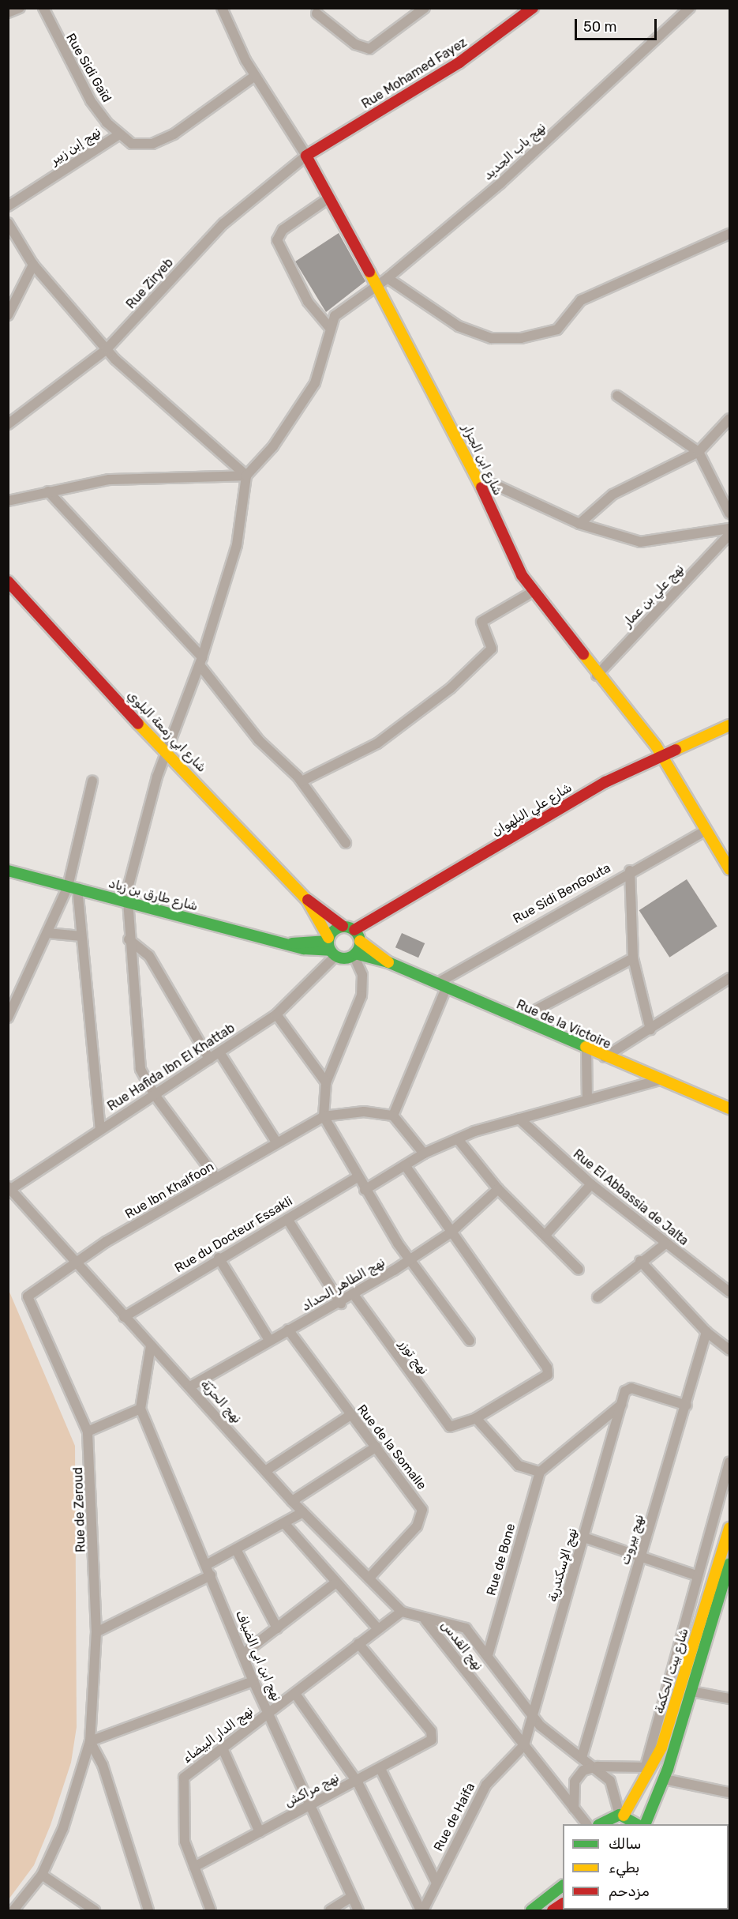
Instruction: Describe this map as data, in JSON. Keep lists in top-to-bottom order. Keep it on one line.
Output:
{"streets":{"main road":["Rue Mohamed Fayez","شارع ابن الجزار","شارع ابي زمعة البلوي","شارع علي البلهوان","شارع طارق بن زياد","Rue de la Victoire","شارع بيت الحكمة"],"street":["Rue Sidi Gaïd","نهج إبن زبير","نهج باب الجديد","Rue Ziryeb","نهج علي بن عمار","Rue Sidi BenGouta","Rue Hafida Ibn El Khattab","Rue Ibn Khalfoon","Rue El Abbassia de Jalta","Rue du Docteur Essakli","نهج الطاهر الحداد","نهج توزر","نهج الحرّيّة","Rue de la Somalle","Rue de Zeroud","نهج بيروت","Rue de Bone","نهج الإسكندرية","نهج القدس","نهج ابن ابي الضياف","نهج الدار البيضاء","نهج مراكش","Rue de Haifa"]},"crossings":[["Rue Sidi Gaïd","نهج إبن زبير"],["Rue Mohamed Fayez","Rue Ziryeb"],["Rue Mohamed Fayez","شارع ابن الجزار"],["نهج باب الجديد","شارع ابن الجزار"],["Rue Ziryeb","شارع ابن الجزار"],["شارع ابن الجزار","نهج علي بن عمار"],["شارع ابن الجزار","شارع علي البلهوان"],["شارع ابن الجزار","Rue Sidi BenGouta"],["شارع ابي زمعة البلوي","شارع علي البلهوان"],["شارع ابي زمعة البلوي","شارع طارق بن زياد"],["شارع ابي زمعة البلوي","Rue Hafida Ibn El Khattab"],["Rue Sidi BenGouta","Rue de la Victoire"],["شارع طارق بن زياد","Rue de la Victoire"],["شارع طارق بن زياد","Rue Hafida Ibn El Khattab"],["Rue Hafida Ibn El Khattab","نهج الحرّيّة"],["Rue Ibn Khalfoon","نهج الحرّيّة"],["Rue Ibn Khalfoon","Rue de Zeroud"],["Rue du Docteur Essakli","نهج الحرّيّة"],["نهج الطاهر الحداد","نهج توزر"],["نهج الطاهر الحداد","نهج الحرّيّة"],["نهج الطاهر الحداد","Rue de la Somalle"],["نهج الحرّيّة","Rue de la Somalle"],["نهج الحرّيّة","نهج القدس"],["نهج الحرّيّة","نهج الدار البيضاء"],["نهج بيروت","نهج الإسكندرية"],["نهج بيروت","نهج القدس"],["Rue de Bone","نهج القدس"],["نهج الإسكندرية","نهج القدس"],["نهج الإسكندرية","Rue de Haifa"],["نهج القدس","شارع بيت الحكمة"],["نهج القدس","Rue de Haifa"],["نهج ابن ابي الضياف","نهج الدار البيضاء"],["نهج ابن ابي الضياف","نهج مراكش"],["نهج الدار البيضاء","نهج مراكش"]],"legend":["سالك","بطيء","مزدحم"],"scale_bar":"50 m"}
